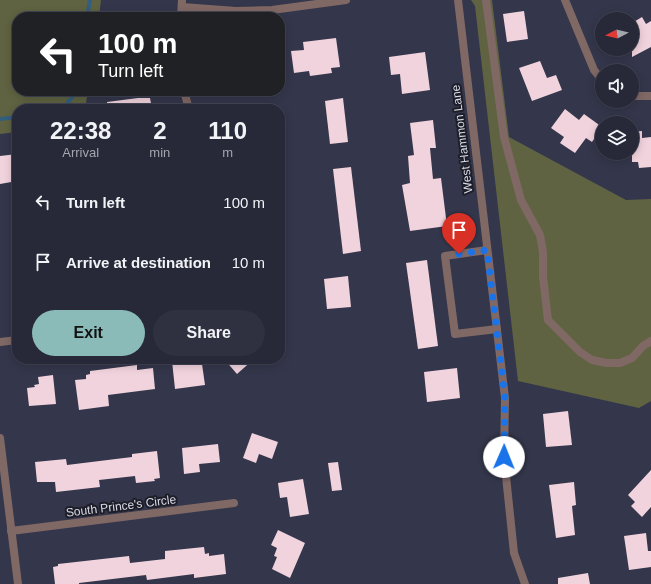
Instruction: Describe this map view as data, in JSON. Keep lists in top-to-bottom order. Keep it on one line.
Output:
{"streets":{"street":["West Hammon Lane","South Prince's Circle"]},"north":"left","page":{"turn":["100 m","Turn left"],"eta":["22:38","Arrival","2","min","110","m"],"list":[{"name":"Turn left","value":"100 m"},{"name":"Arrive at destination","value":"10 m"}],"buttons":["Exit","Share"]}}
